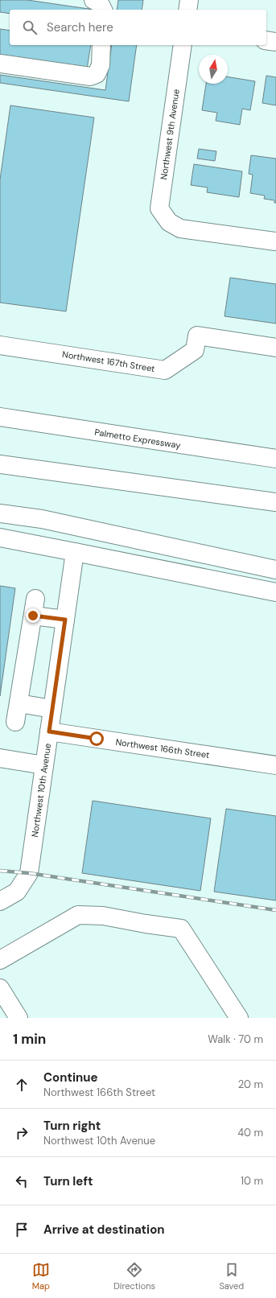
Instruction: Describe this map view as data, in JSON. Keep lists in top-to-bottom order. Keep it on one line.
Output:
{"streets":{"main road":["Northwest 9th Avenue","Northwest 167th Street","Palmetto Expressway","Northwest 166th Street","Northwest 10th Avenue"]},"crossings":[["Northwest 166th Street","Northwest 10th Avenue"]],"north":"top","page":{"search":"Search here","heading":["1 min","Walk · 70 m"],"list":[["Continue","Northwest 166th Street","20 m"],["Turn right","Northwest 10th Avenue","40 m"],["Turn left","10 m"],"Arrive at destination"],"nav":["Map","Directions","Saved"]}}
